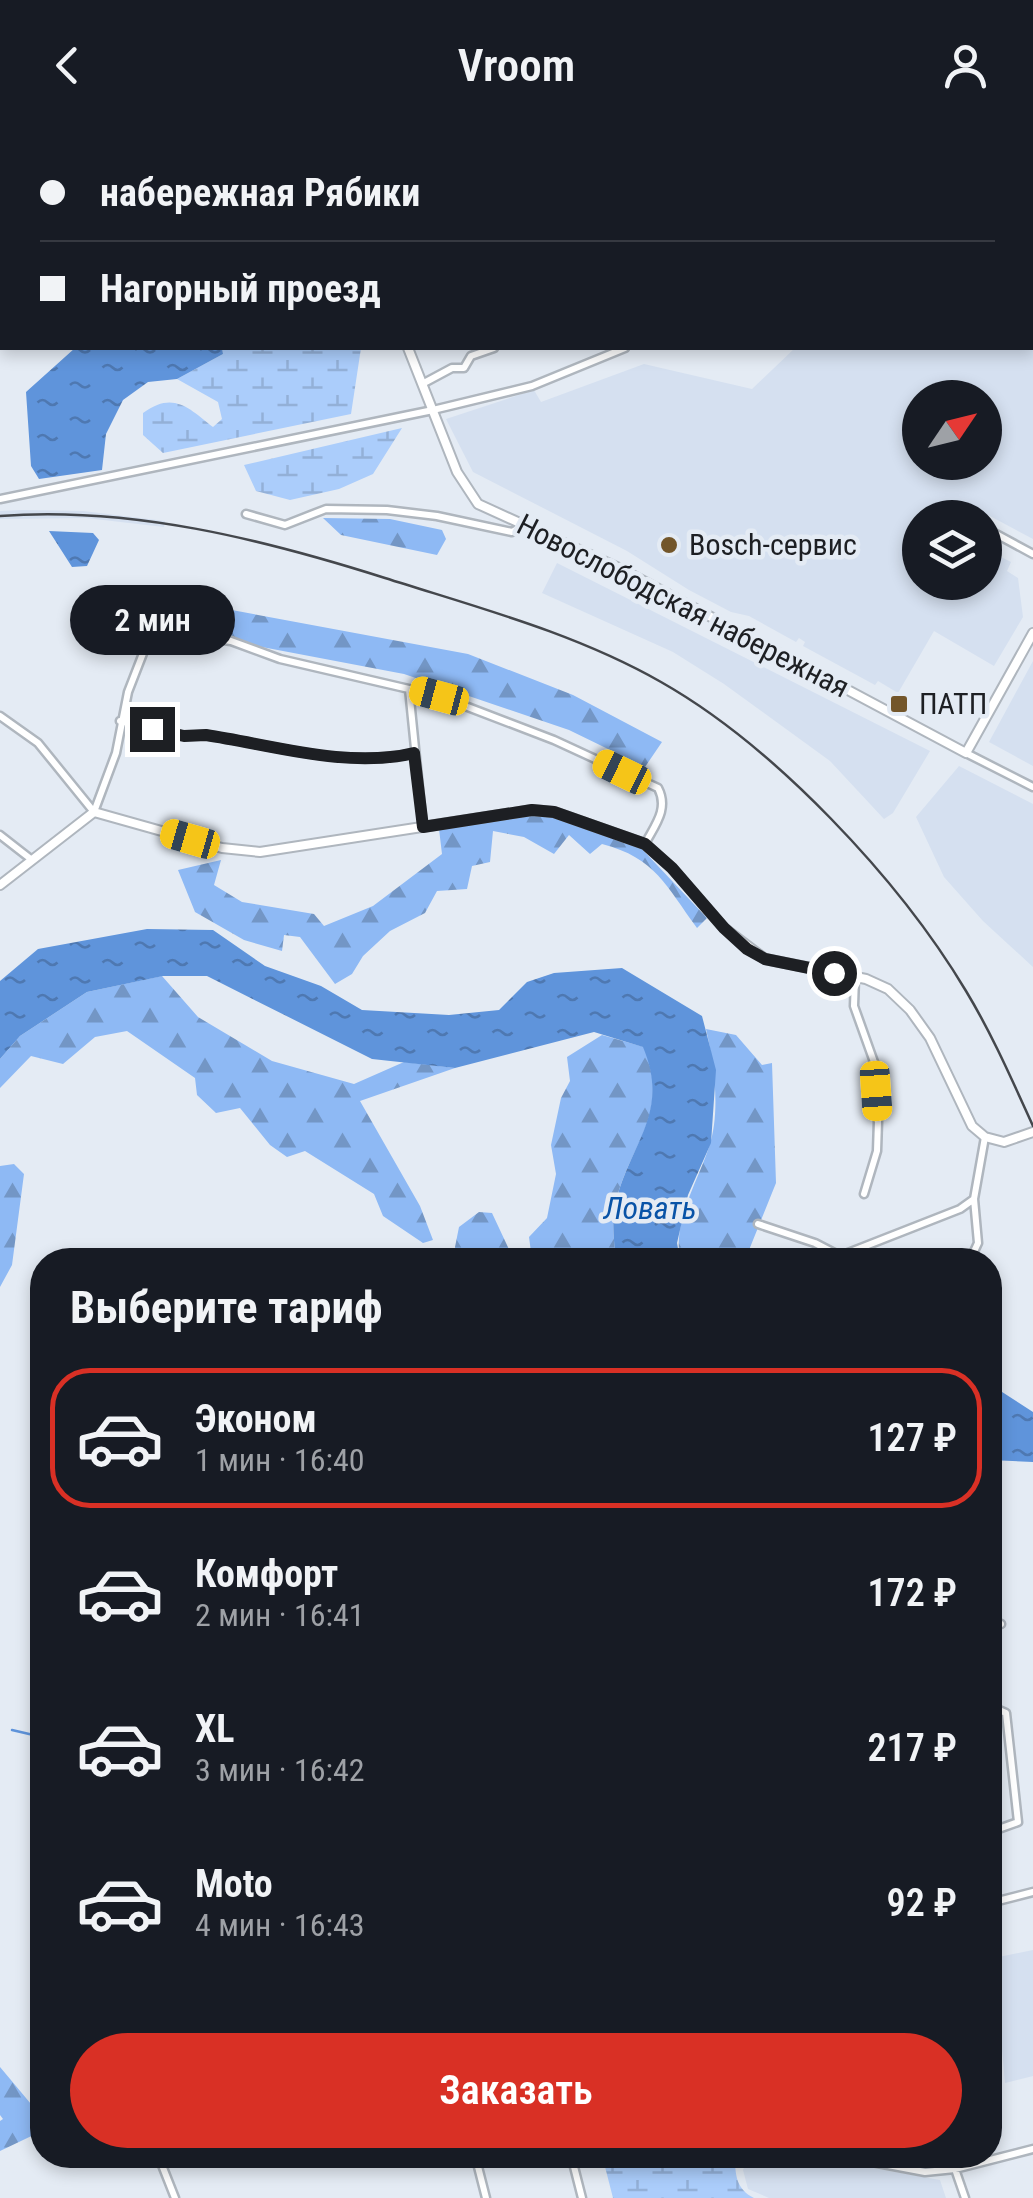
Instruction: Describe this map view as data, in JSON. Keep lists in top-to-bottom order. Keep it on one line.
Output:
{"streets":{"street":["Новослободская набережная"]},"water":["Ловать"],"places":{"other":["Bosch-сервис"],"transit":["ПАТП"]},"north":"top right","page":{"header":"Vroom","banner":["набережная Рябики","Нагорный проезд"],"bubble":"2 мин","heading":"Выберите тариф","list":[{"name":"Эконом","note":"1 мин · 16:40","value":"127 ₽"},{"name":"Комфорт","note":"2 мин · 16:41","value":"172 ₽"},{"name":"XL","note":"3 мин · 16:42","value":"217 ₽"},{"name":"Moto","note":"4 мин · 16:43","value":"92 ₽"}],"buttons":"Заказать"}}
